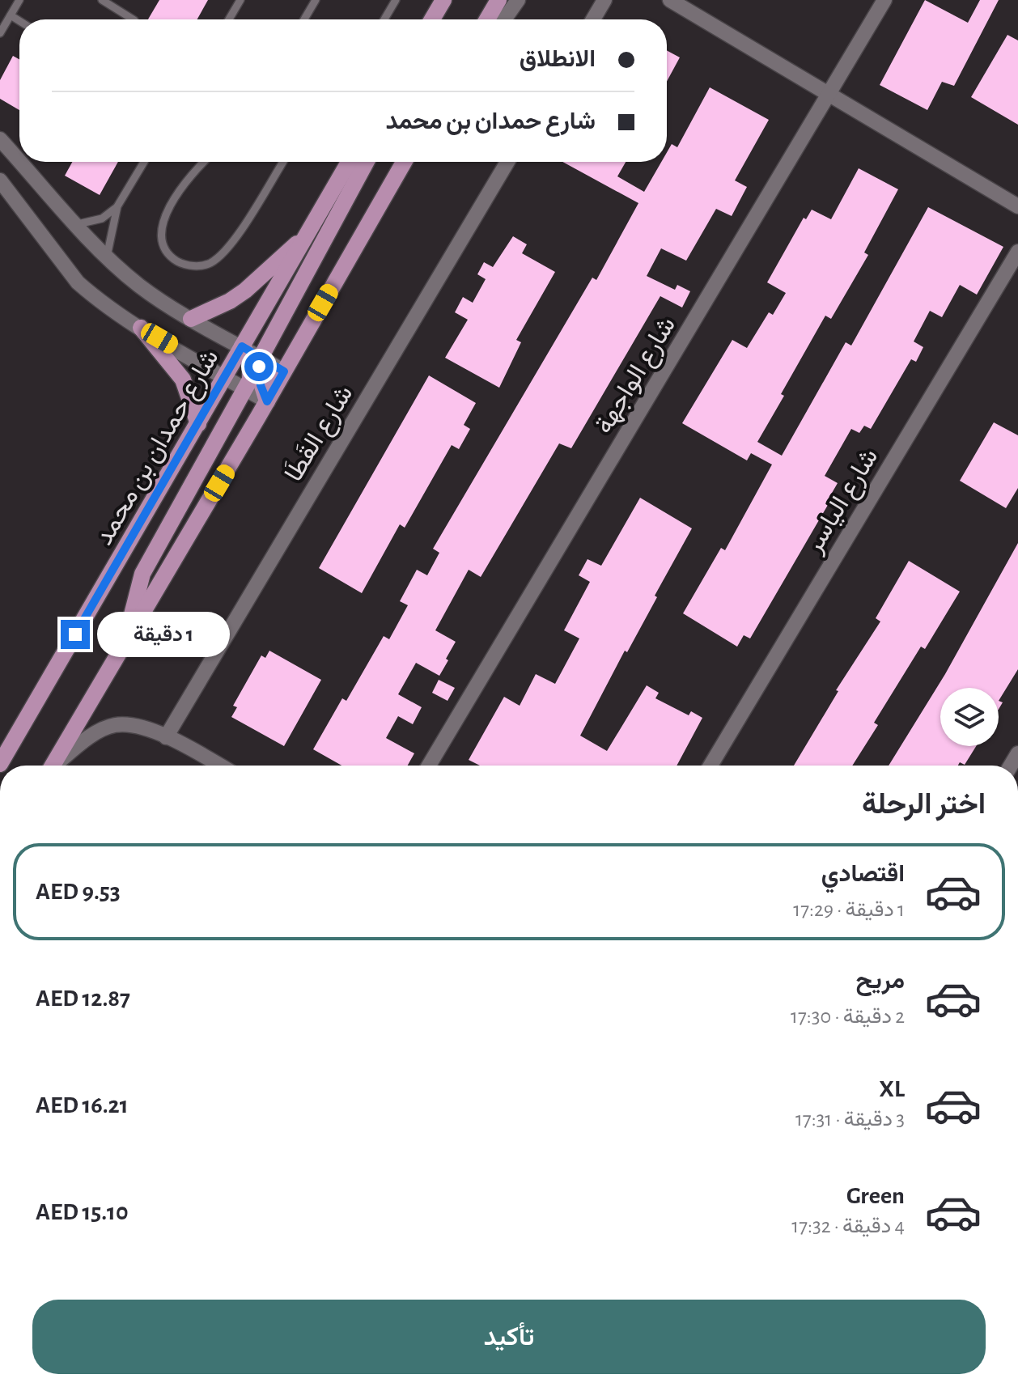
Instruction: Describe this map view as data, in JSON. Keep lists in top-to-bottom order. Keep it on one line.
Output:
{"streets":{"main road":["شارع حمدان بن محمد"],"street":["شارع الواجهة","شارع القَطَا","شارع الياسر"]},"page":{"banner":["الانطلاق","شارع حمدان بن محمد"],"bubble":"1 دقيقة","heading":"اختر الرحلة","list":[{"name":"اقتصادي","note":"1 دقيقة · 17:29","value":"AED 9.53"},{"name":"مريح","note":"2 دقيقة · 17:30","value":"AED 12.87"},{"name":"XL","note":"3 دقيقة · 17:31","value":"AED 16.21"},{"name":"Green","note":"4 دقيقة · 17:32","value":"AED 15.10"}],"buttons":"تأكيد"}}
